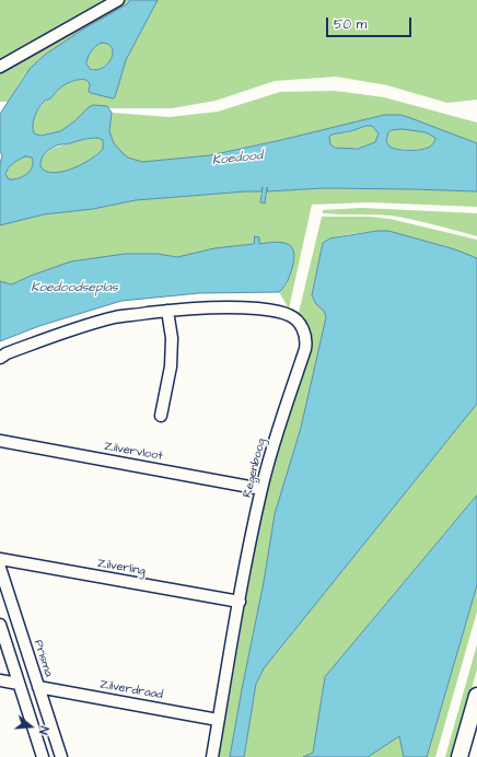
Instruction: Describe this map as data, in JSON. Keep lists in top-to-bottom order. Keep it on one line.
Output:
{"streets":{"street":["Zilvervloot","Regenboog","Zilverling","Prisma","Zilverdraad"]},"crossings":[["Zilvervloot","Regenboog"],["Regenboog","Zilverling"],["Regenboog","Zilverdraad"],["Prisma","Zilverdraad"]],"water":["Koedood","Koedoodseplas"],"scale_bar":"50 m","north":"right"}
